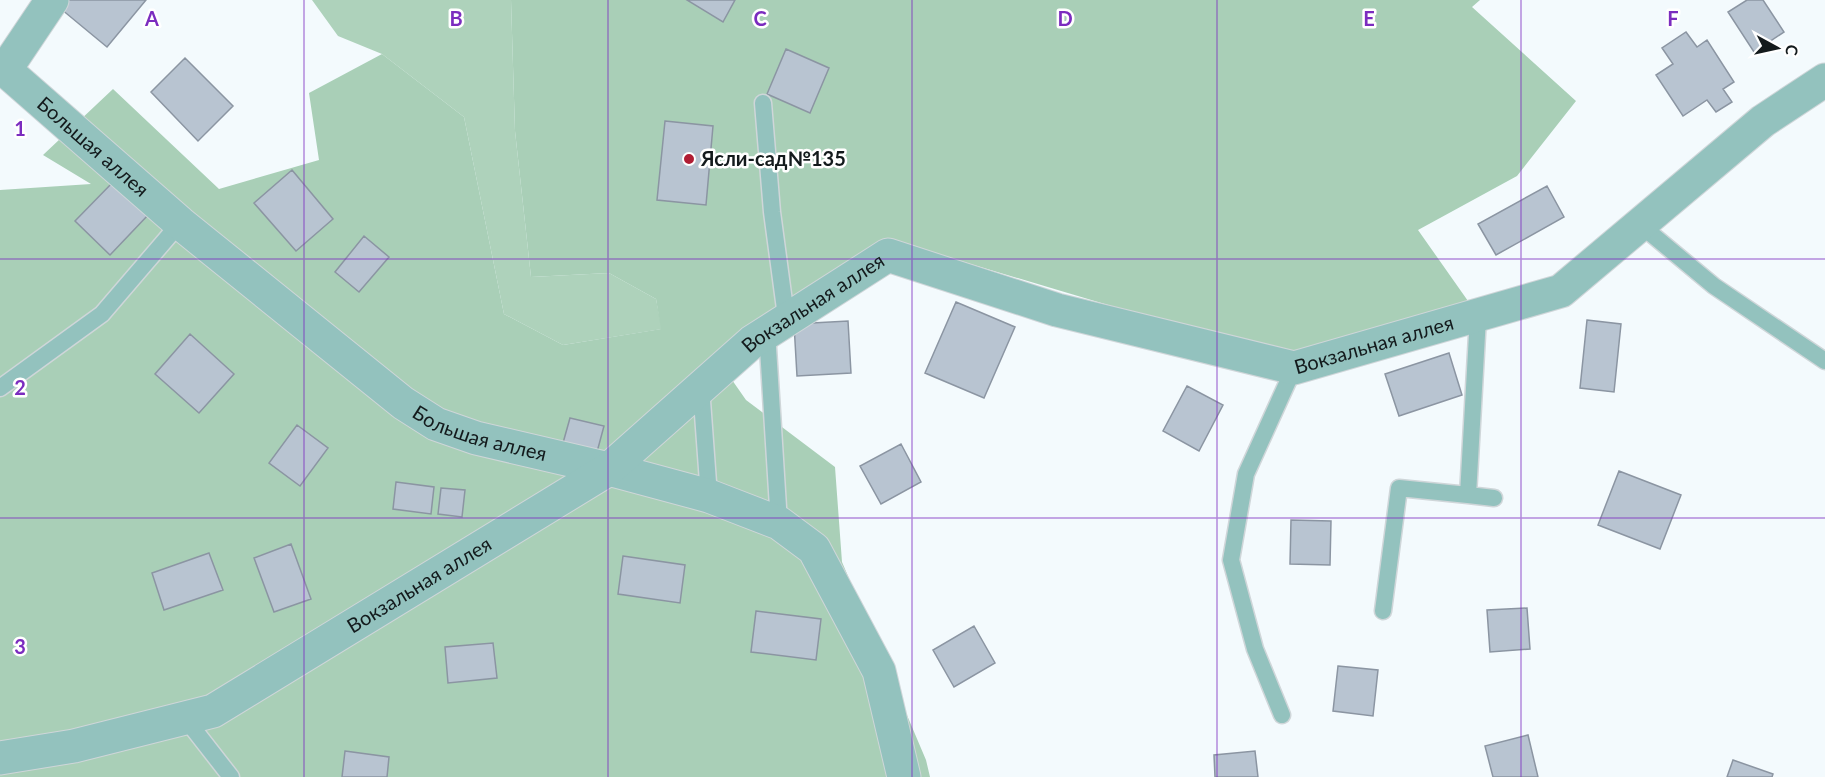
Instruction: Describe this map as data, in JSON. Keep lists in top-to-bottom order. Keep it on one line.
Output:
{"streets":{"street":["Большая аллея","Вокзальная аллея"]},"crossings":[["Большая аллея","Вокзальная аллея"]],"places":["Ясли-сад№135"],"north":"right","grid":{"columns":["A","B","C","D","E","F"],"rows":["1","2","3"]}}
